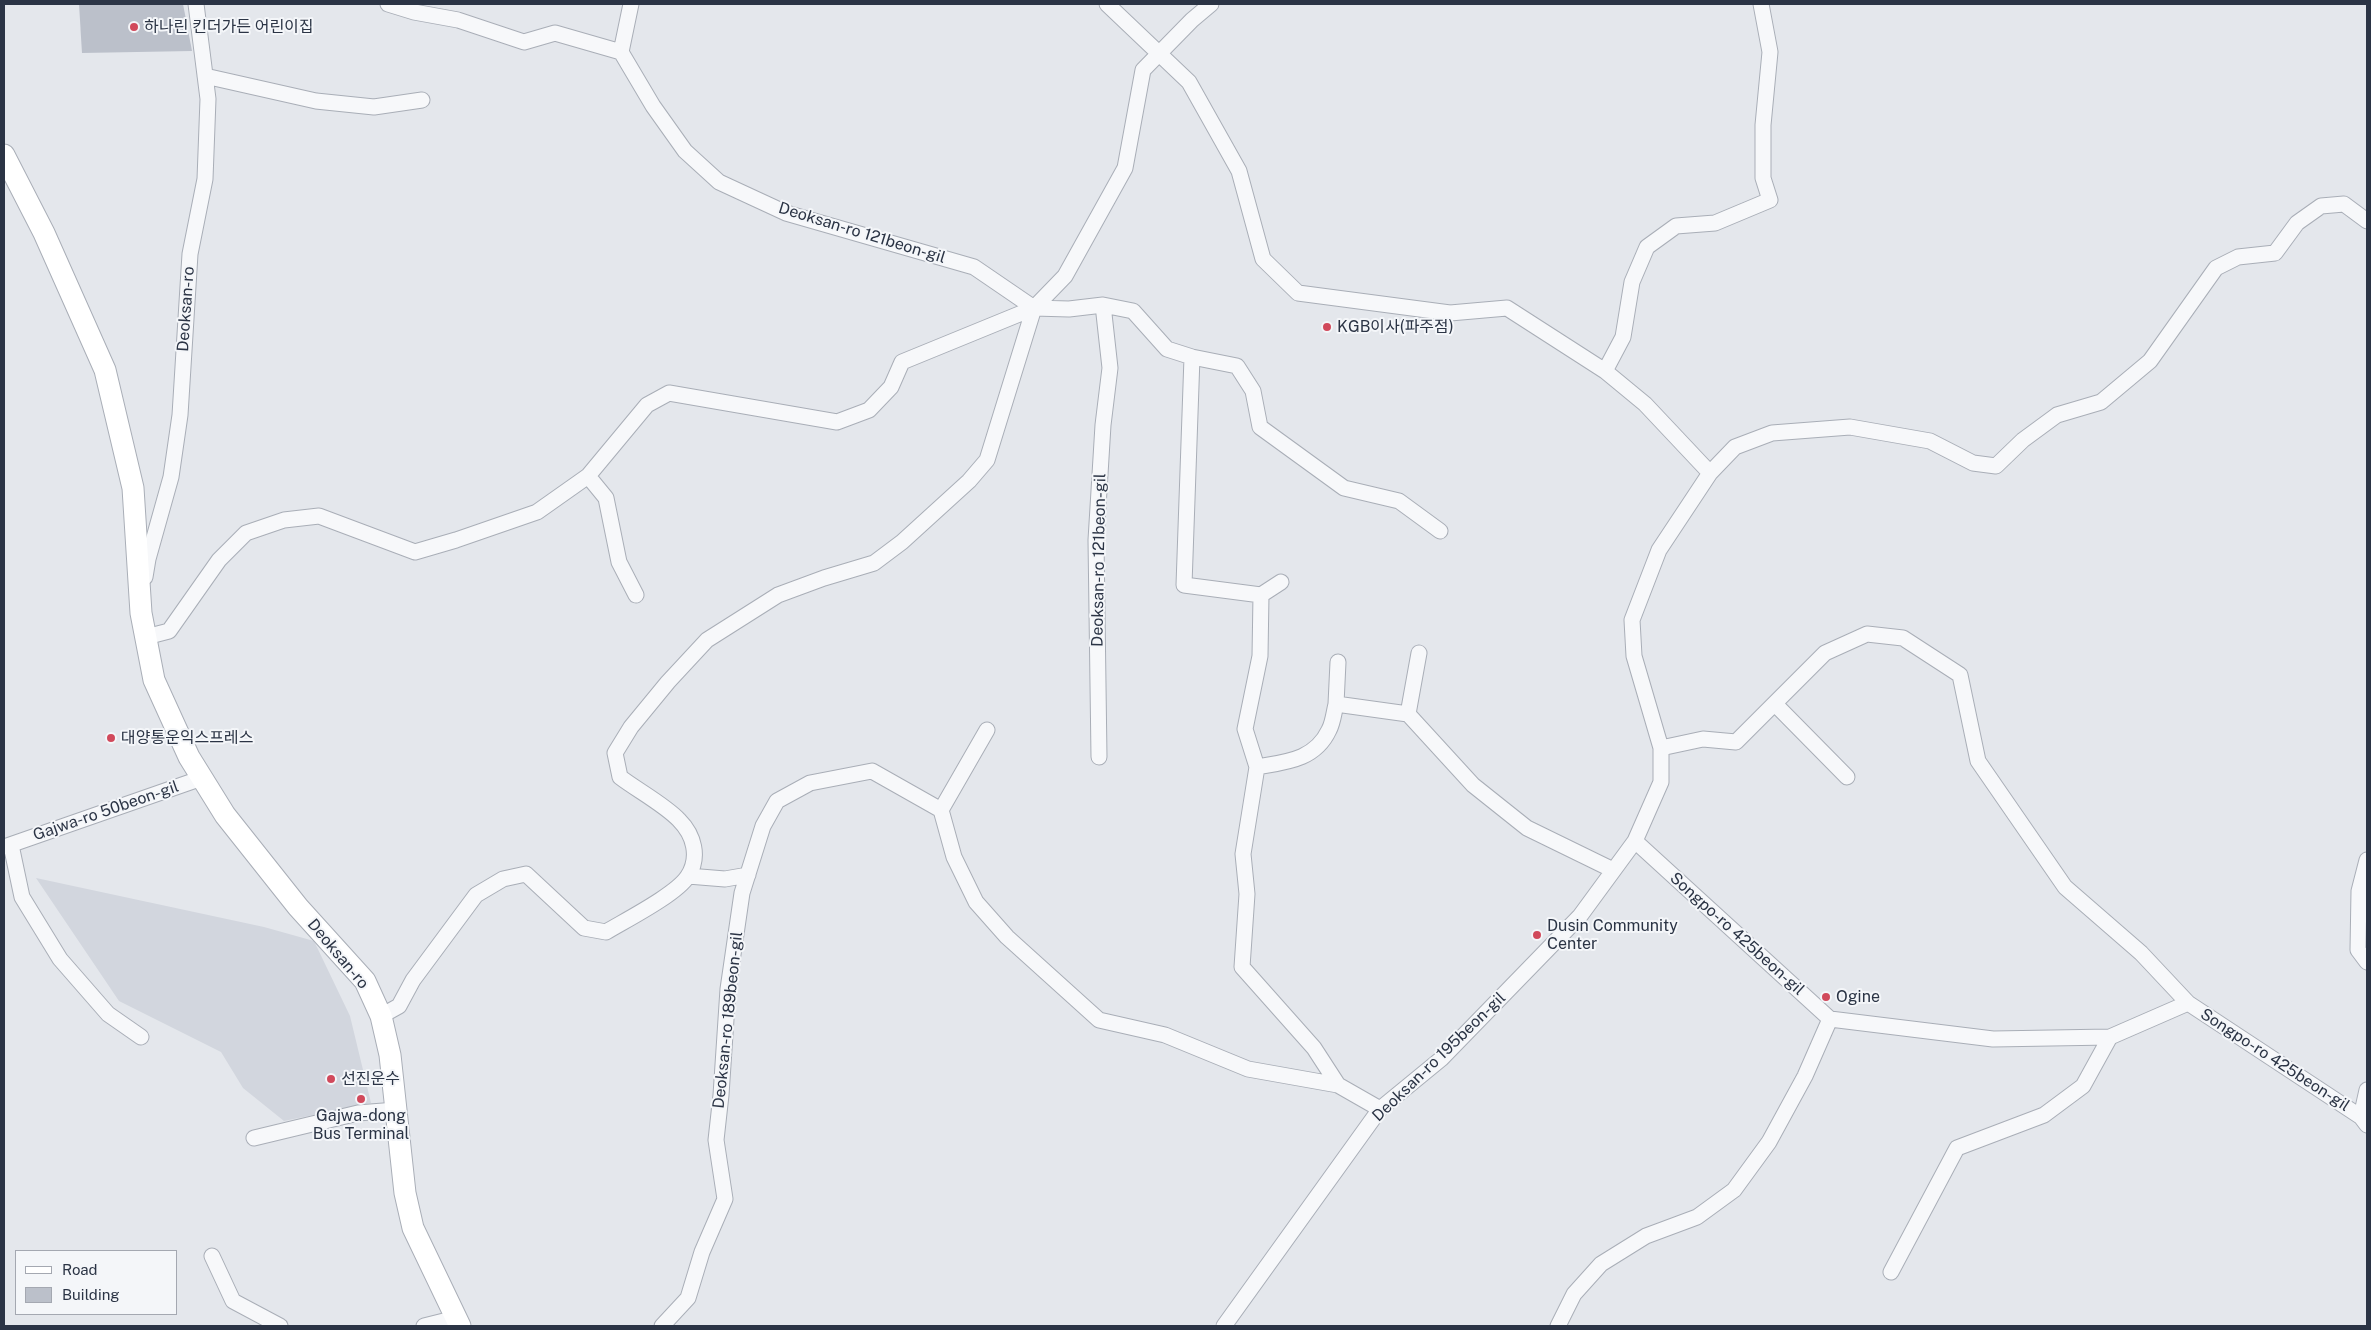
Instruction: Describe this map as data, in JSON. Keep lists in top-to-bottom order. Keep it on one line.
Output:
{"streets":{"street":["Deoksan-ro 121beon-gil","Deoksan-ro","Gajwa-ro 50beon-gil","Songpo-ro 425beon-gil","Deoksan-ro 189beon-gil","Deoksan-ro 195beon-gil"]},"crossings":[["Deoksan-ro","Gajwa-ro 50beon-gil"],["Songpo-ro 425beon-gil","Deoksan-ro 195beon-gil"]],"places":["하나린 킨더가든 어린이집","KGB이사(파주점)","대양통운익스프레스","Dusin Community Center","Ogine","선진운수","Gajwa-dong Bus Terminal"],"legend":["Road","Building"]}
